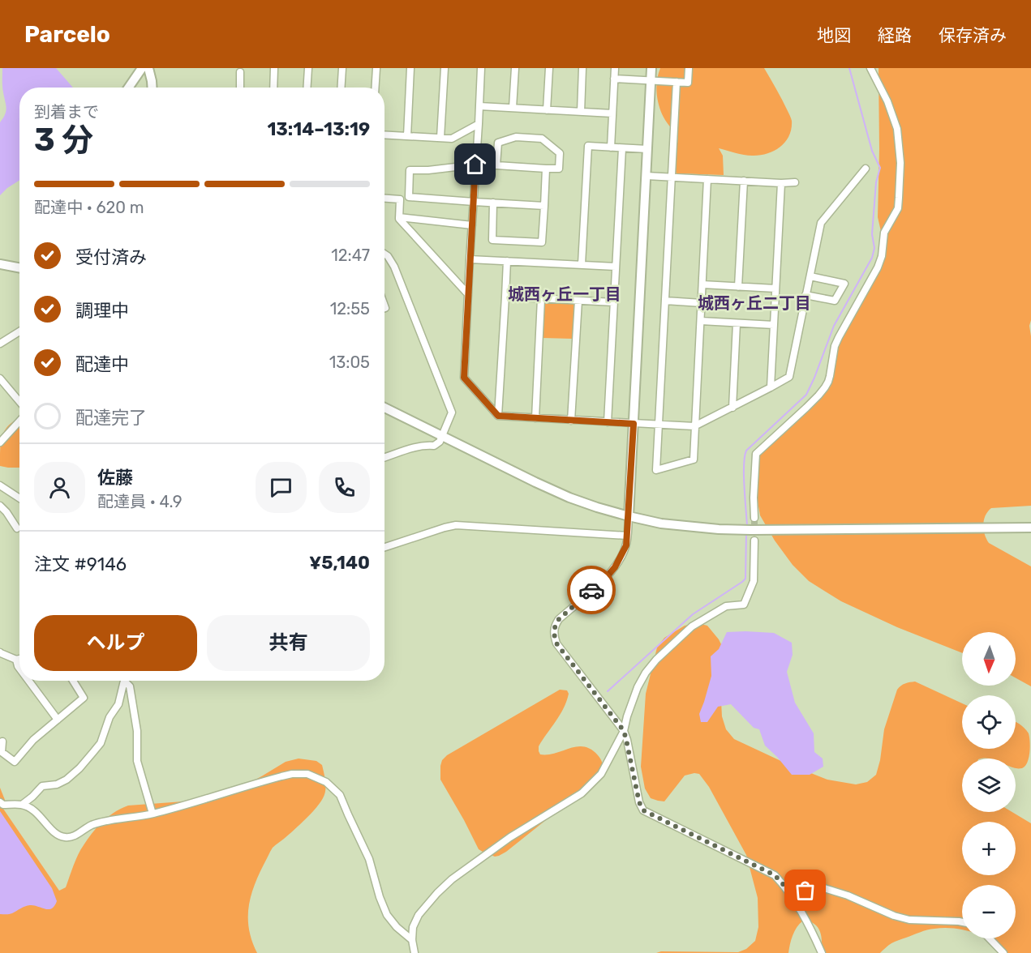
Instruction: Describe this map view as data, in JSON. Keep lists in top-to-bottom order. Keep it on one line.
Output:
{"districts":["城西ヶ丘一丁目","城西ヶ丘二丁目"],"north":"bottom","page":{"header":"Parcelo","nav":["地図","経路","保存済み"],"heading":["3 分","到着まで","13:14–13:19"],"panel":["佐藤","配達員 · 4.9","注文 #9146","¥5,140"],"bar":"配達中 · 620 m","list":[["受付済み","12:47"],["調理中","12:55"],["配達中","13:05"],"配達完了"],"buttons":["ヘルプ","共有"],"map_buttons":["+","−"]}}
